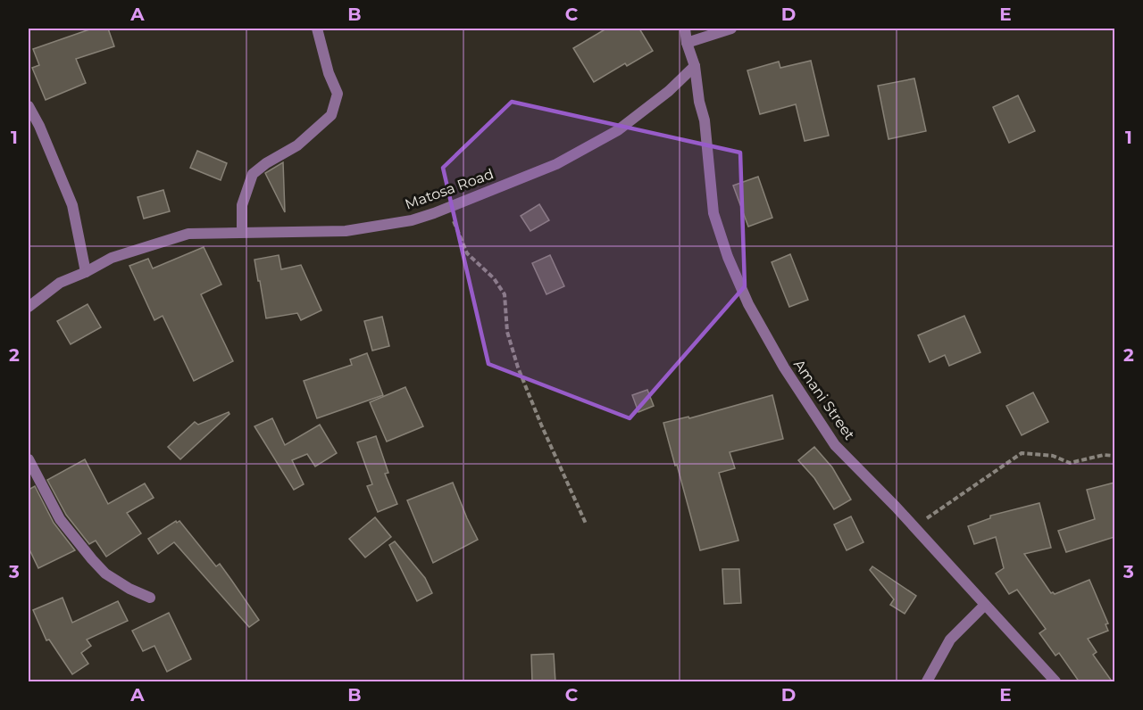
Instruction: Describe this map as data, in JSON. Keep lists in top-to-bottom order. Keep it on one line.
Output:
{"streets":{"street":["Matosa Road","Amani Street"]},"crossings":[["Matosa Road","Amani Street"]],"grid":{"columns":["A","B","C","D","E"],"rows":["1","2","3"]}}
